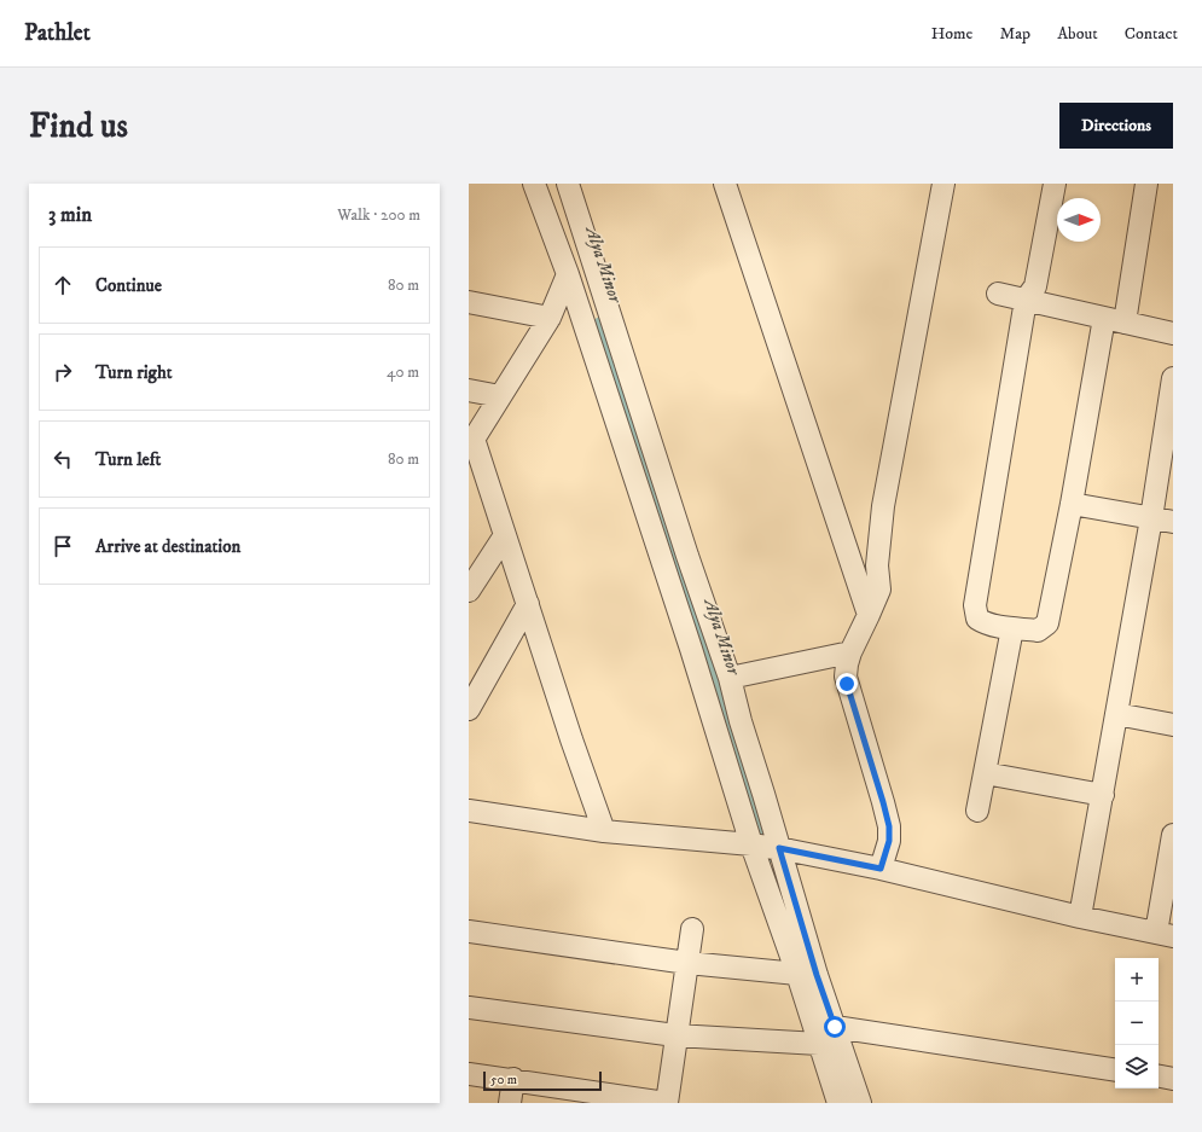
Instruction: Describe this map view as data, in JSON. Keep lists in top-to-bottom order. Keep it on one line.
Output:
{"water":["Alya Minor"],"scale_bar":"50 m","north":"right","page":{"header":"Pathlet","nav":["Home","Map","About","Contact"],"buttons":"Directions","title":"Find us","heading":["3 min","Walk · 200 m"],"list":[["Continue","80 m"],["Turn right","40 m"],["Turn left","80 m"],"Arrive at destination"],"map_buttons":["+","−"],"scale":"50 m"}}
